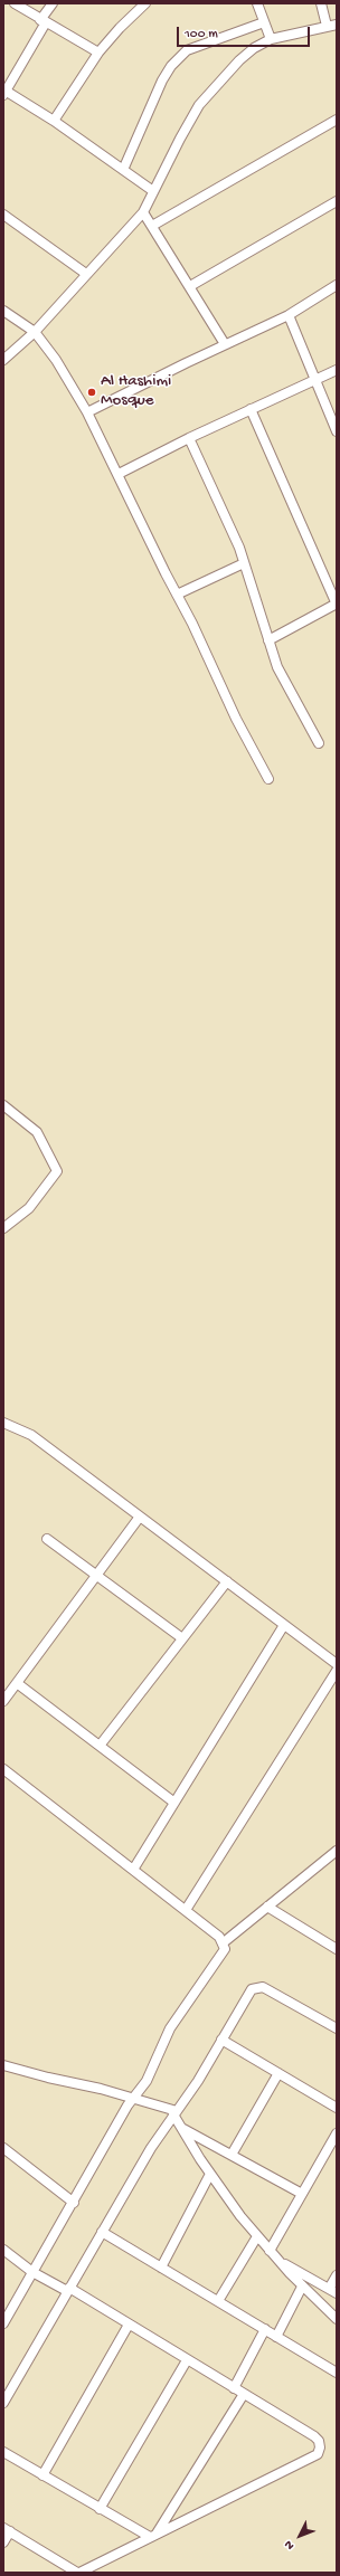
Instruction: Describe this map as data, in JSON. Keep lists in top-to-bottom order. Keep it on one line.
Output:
{"places":["Al Hashimi Mosque"],"scale_bar":"100 m","north":"bottom left"}
